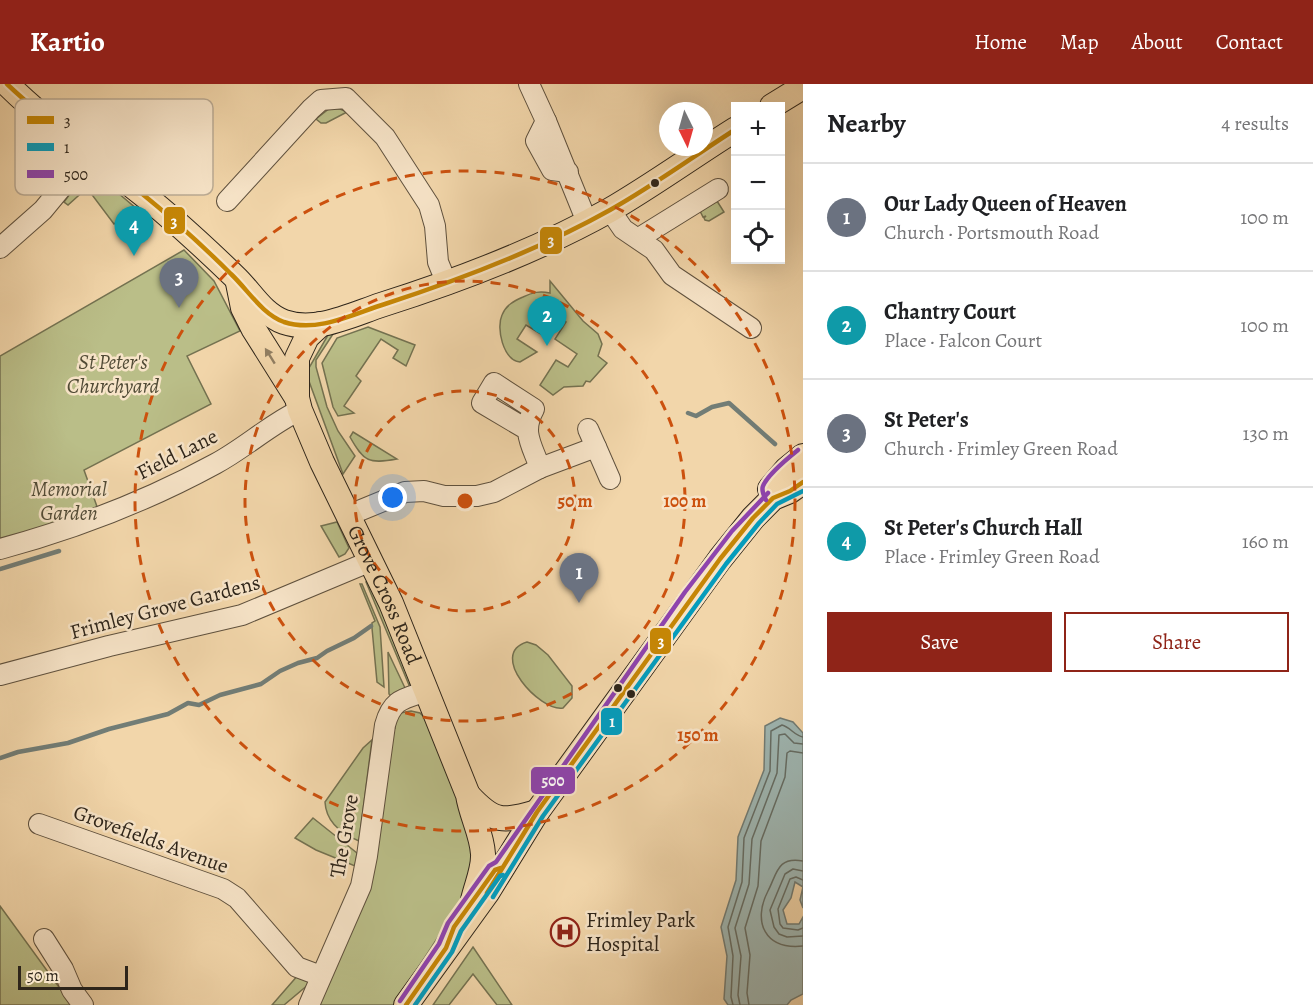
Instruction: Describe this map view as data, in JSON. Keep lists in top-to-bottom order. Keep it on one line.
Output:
{"streets":{"main road":["Grove Cross Road"],"street":["Field Lane","Frimley Grove Gardens","The Grove","Grovefields Avenue"]},"crossings":[["Field Lane","Grove Cross Road"],["Grove Cross Road","Frimley Grove Gardens"],["Grove Cross Road","The Grove"],["The Grove","Grovefields Avenue"]],"parks":["St Peter's Churchyard","Memorial Garden"],"places":{"hospital":["Frimley Park Hospital"]},"lines":["transit line 3","transit line 500","transit line 1"],"legend":["3","1","500"],"scale_bar":"50 m","north":"bottom","page":{"header":"Kartio","nav":["Home","Map","About","Contact"],"heading":["Nearby","4 results"],"map_buttons":["+","−"],"list":[{"mark":"1","name":"Our Lady Queen of Heaven","note":"Church · Portsmouth Road","value":"100 m"},{"mark":"2","name":"Chantry Court","note":"Place · Falcon Court","value":"100 m"},{"mark":"3","name":"St Peter's","note":"Church · Frimley Green Road","value":"130 m"},{"mark":"4","name":"St Peter's Church Hall","note":"Place · Frimley Green Road","value":"160 m"}],"pins":["4","3","2","1"],"buttons":["Save","Share"],"scale":"50 m"},"rings":["50 m","100 m","150 m"]}
